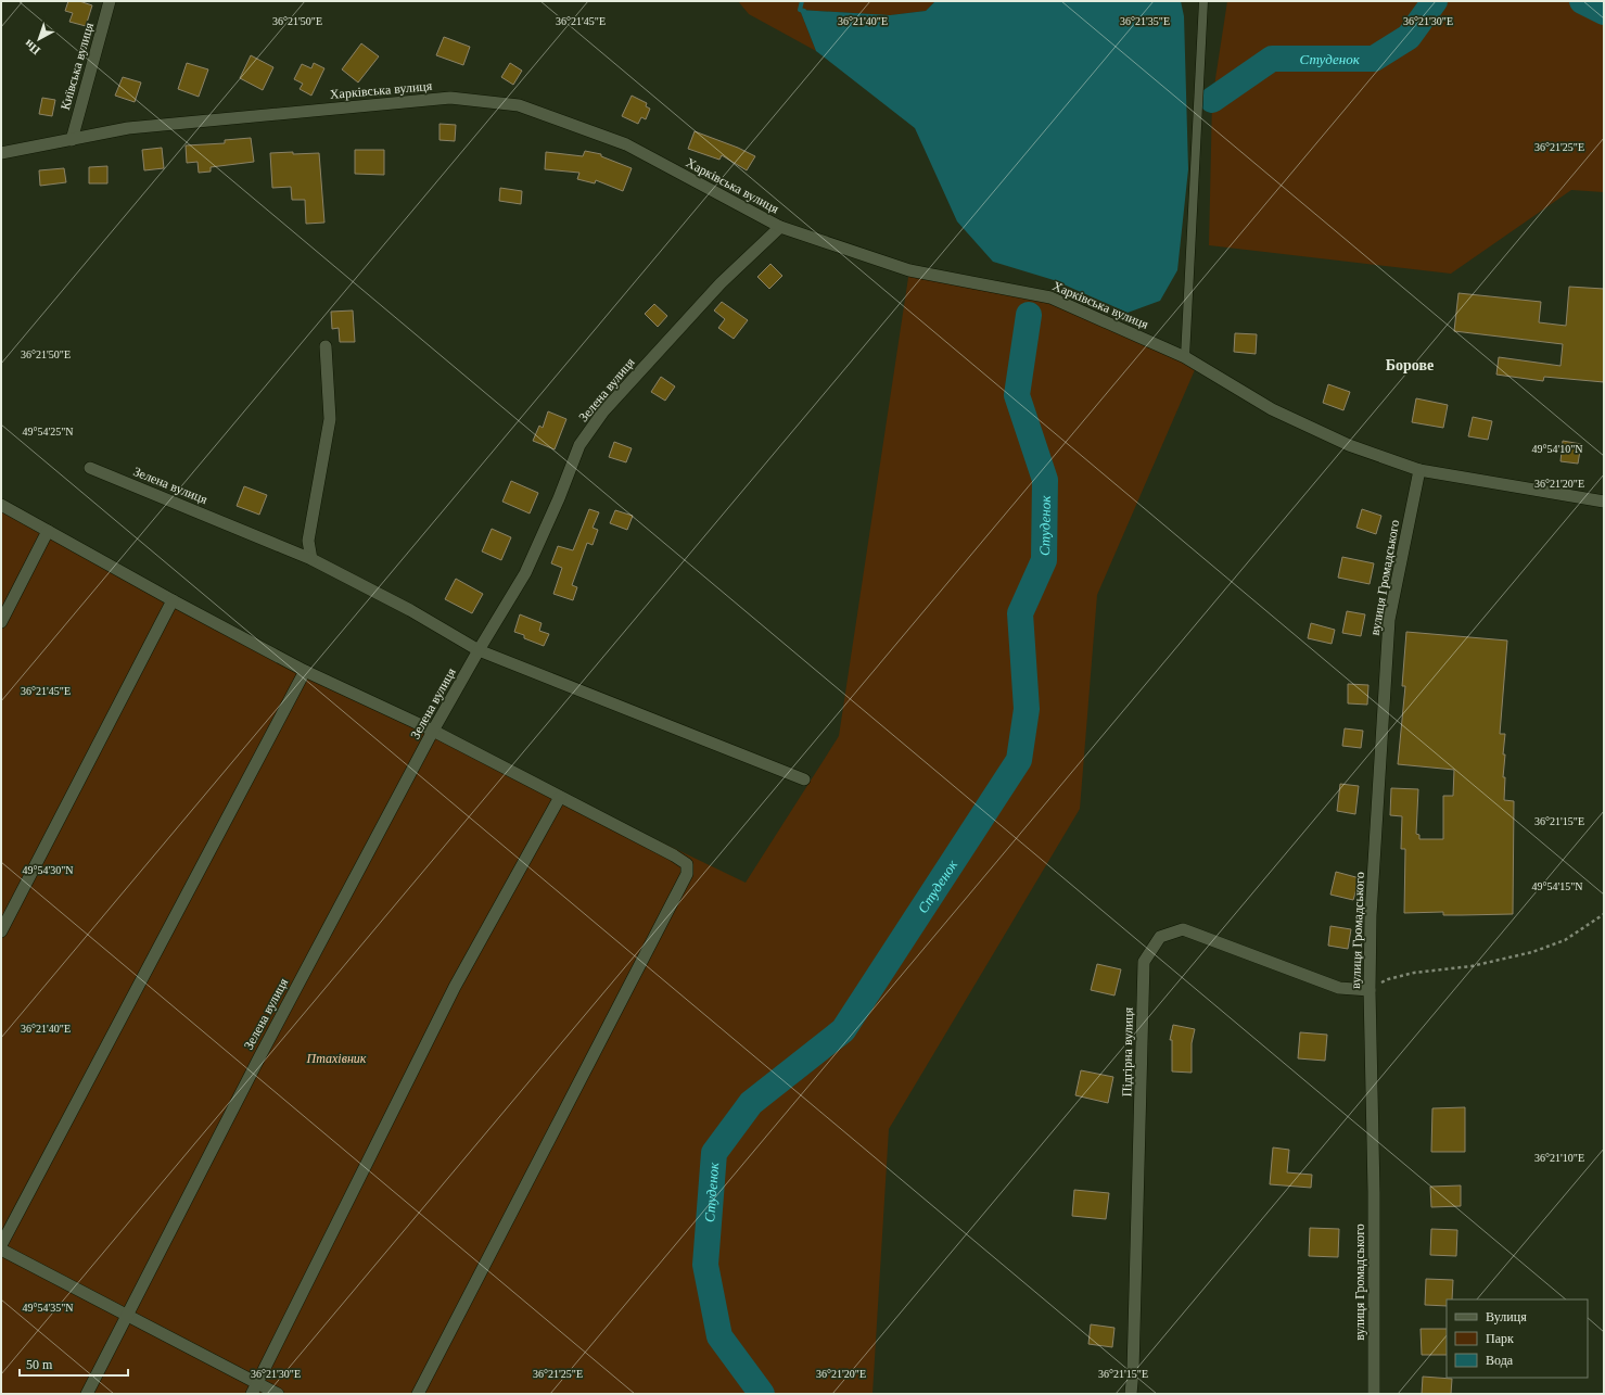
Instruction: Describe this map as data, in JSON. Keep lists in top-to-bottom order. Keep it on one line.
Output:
{"streets":{"street":["Київська вулиця","Харківська вулиця","Зелена вулиця","вулиця Громадського","Підгірна вулиця"]},"crossings":[["Київська вулиця","Харківська вулиця"],["Харківська вулиця","Зелена вулиця"],["Харківська вулиця","вулиця Громадського"],["вулиця Громадського","Підгірна вулиця"]],"districts":["Борове"],"water":["Студенок"],"parks":["Птахівник"],"legend":["Вулиця","Парк","Вода"],"scale_bar":"50 m","north":"bottom left","coordinates":["36°21'50\"E","36°21'45\"E","36°21'40\"E","36°21'35\"E","36°21'30\"E","36°21'25\"E","49°54'25\"N","49°54'10\"N","36°21'20\"E","36°21'15\"E","49°54'30\"N","49°54'15\"N","36°21'10\"E","49°54'35\"N"]}
